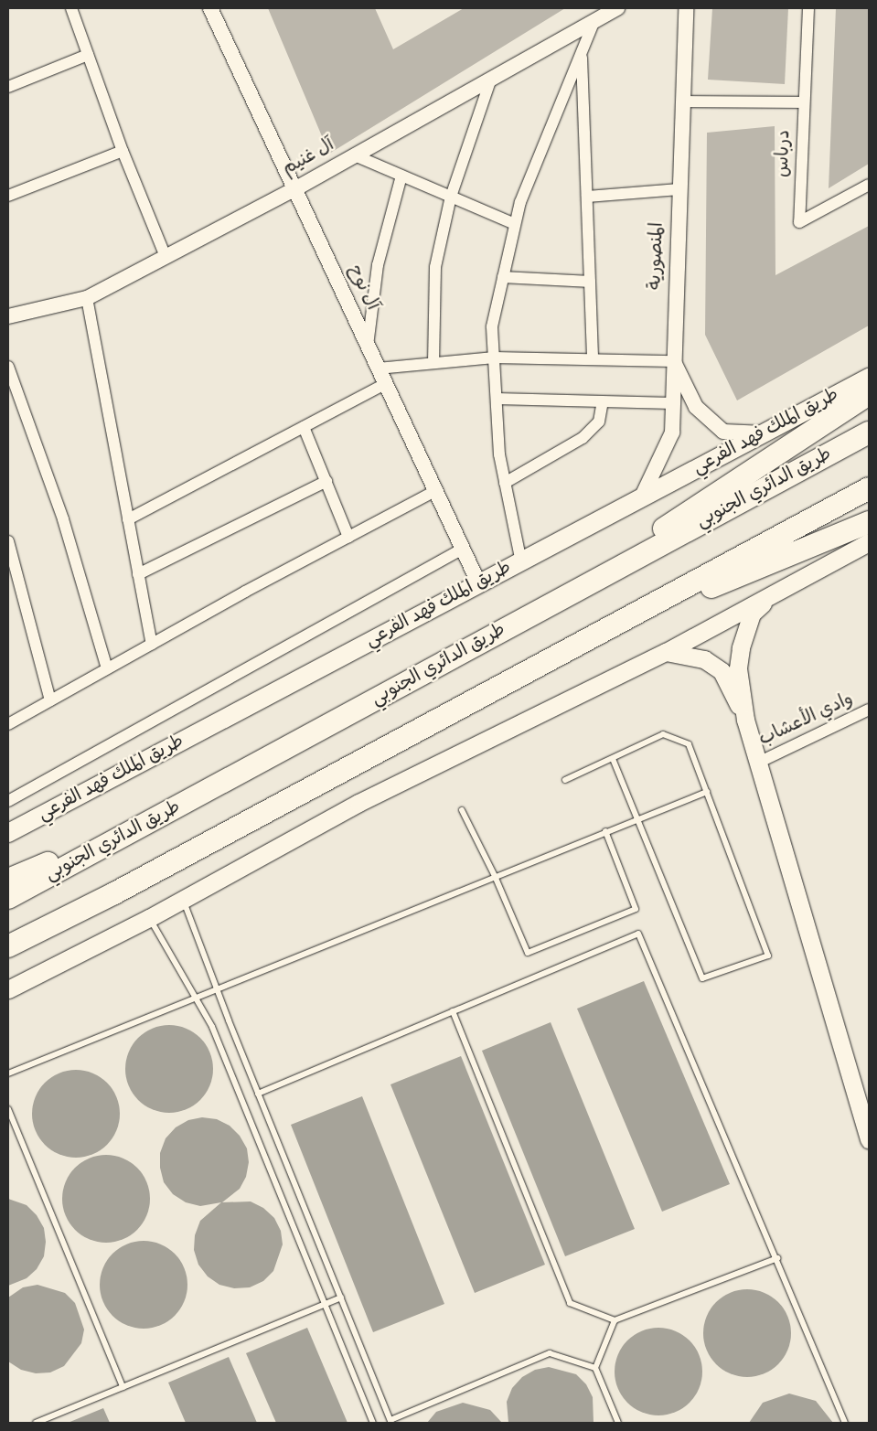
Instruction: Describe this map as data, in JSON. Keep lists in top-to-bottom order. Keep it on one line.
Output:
{"streets":{"highway":["طريق الدائري الجنوبي"],"main road":["طريق الملك فهد الفرعي"],"street":["درباس","آل غنيم","المنصورية","آل نوح","وادي الأعشاب"]},"crossings":[["آل غنيم","آل نوح"],["المنصورية","طريق الملك فهد الفرعي"],["آل نوح","طريق الملك فهد الفرعي"]]}
